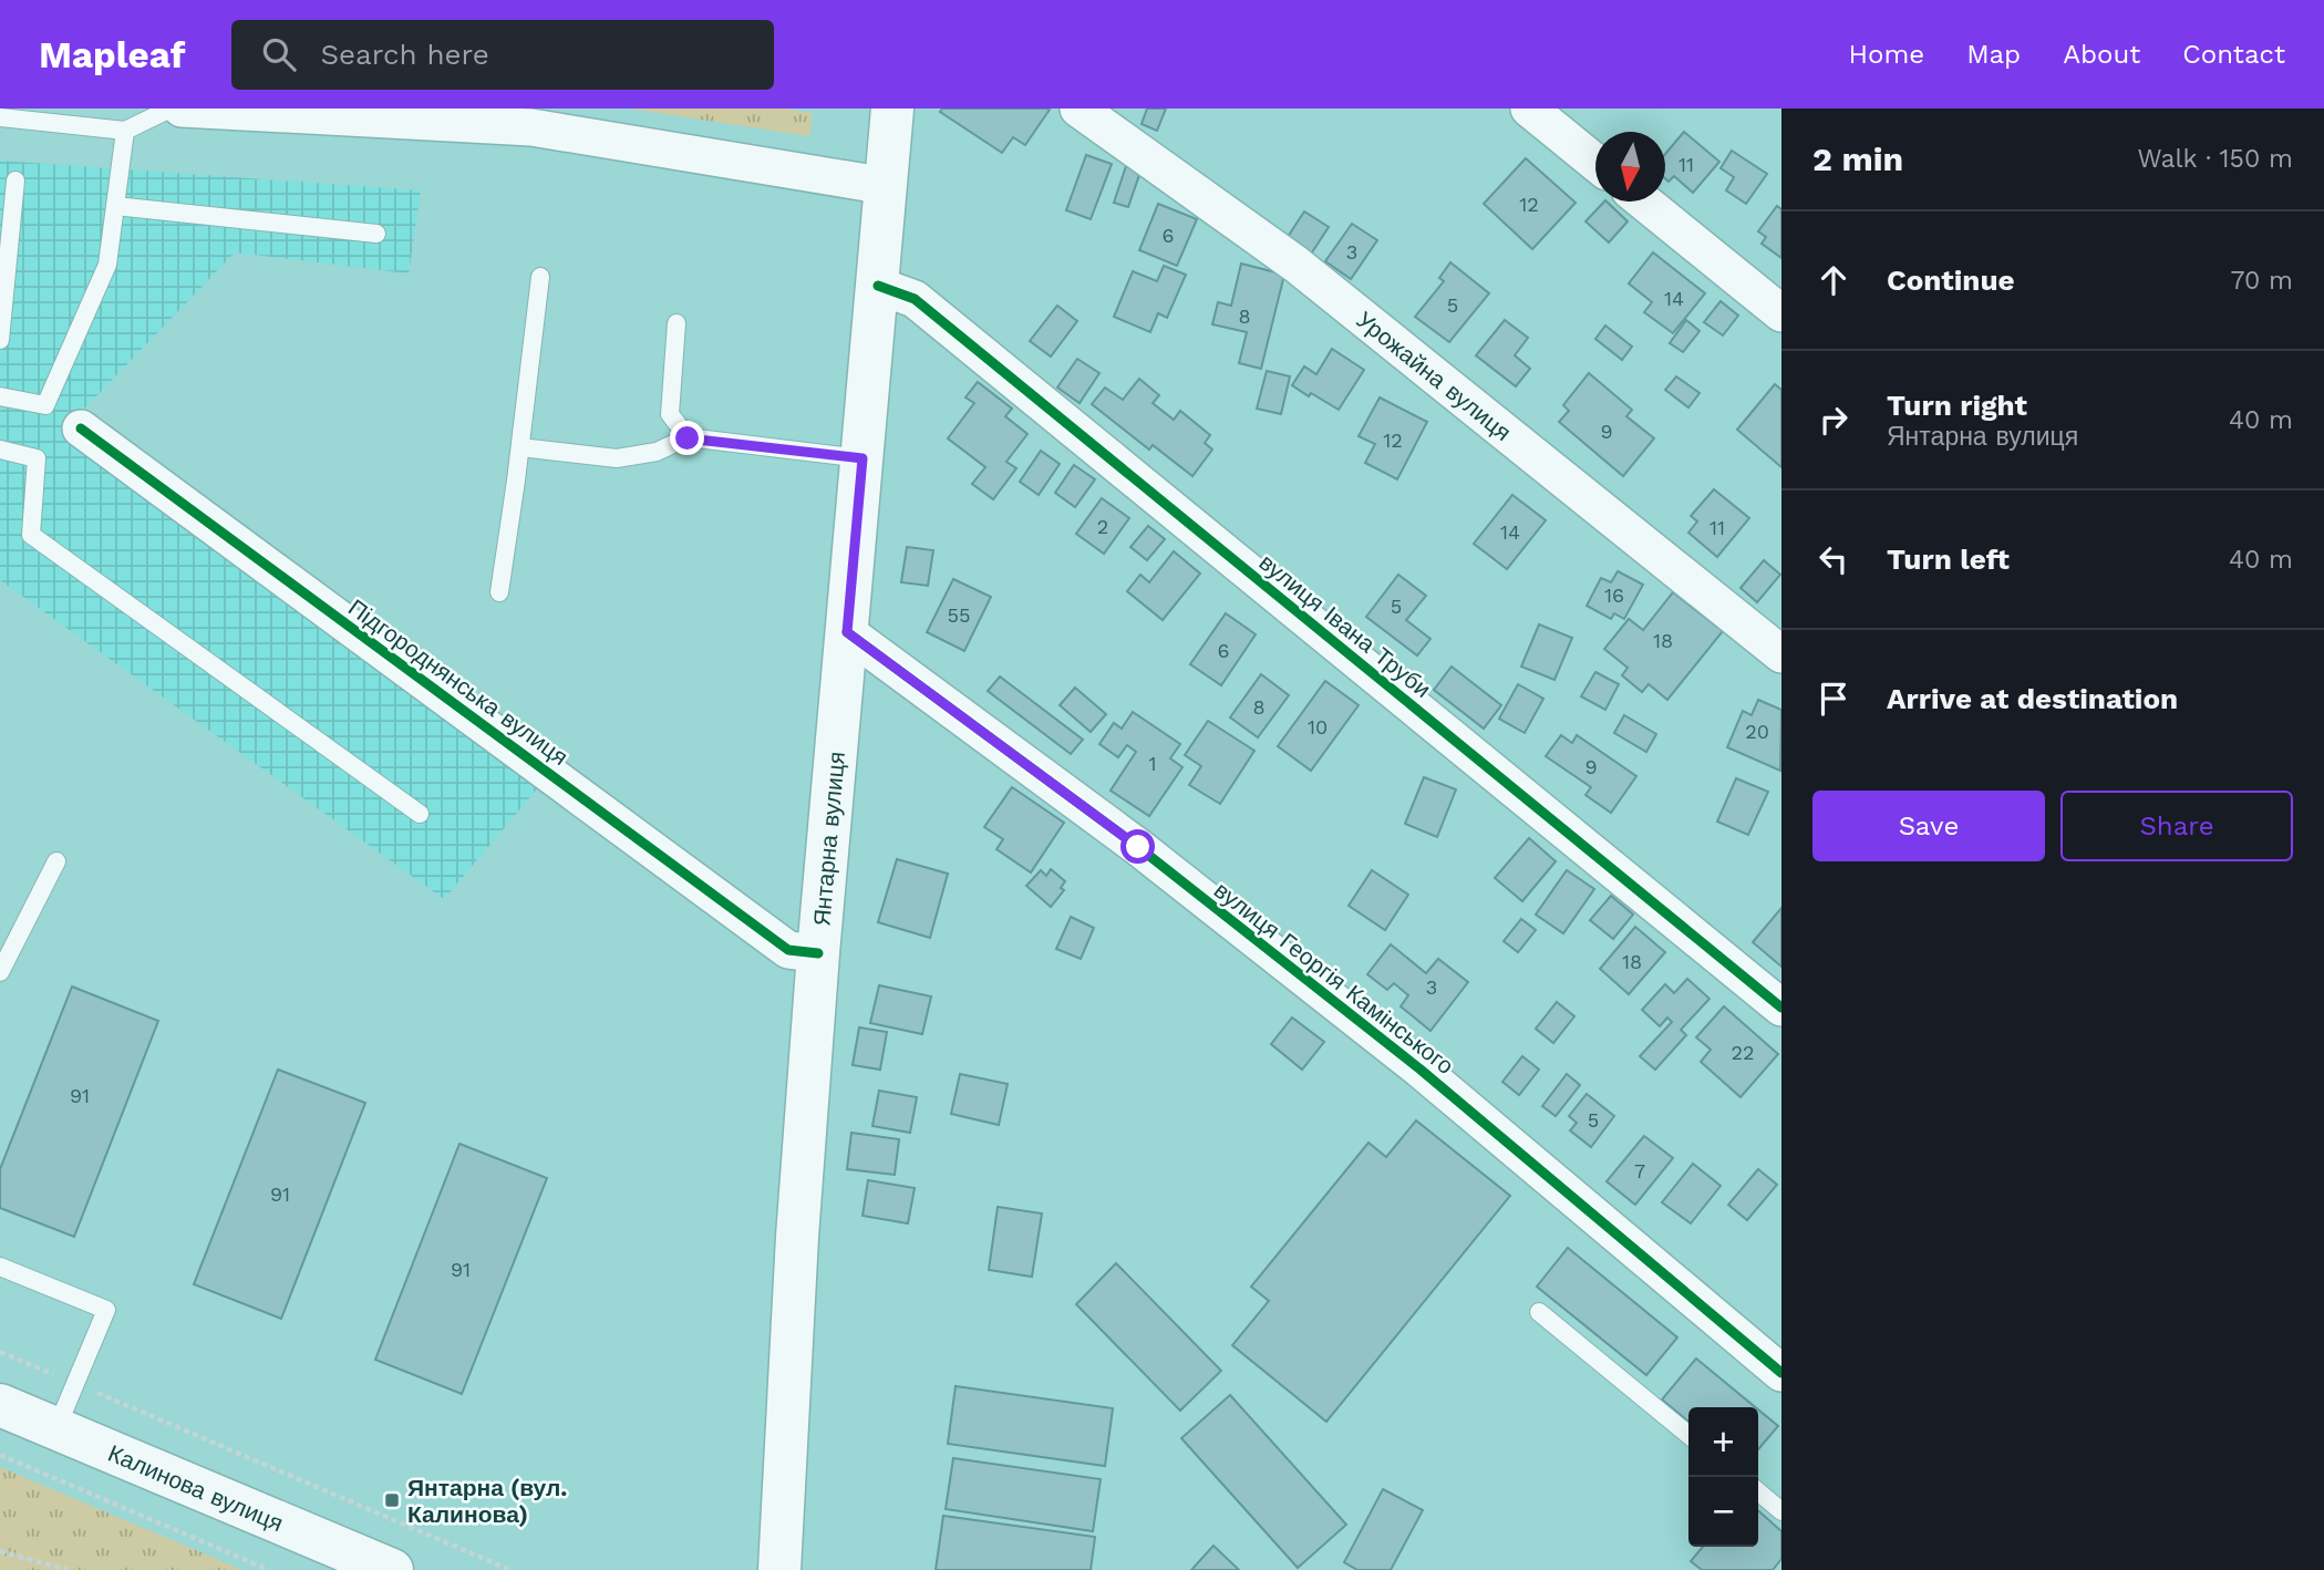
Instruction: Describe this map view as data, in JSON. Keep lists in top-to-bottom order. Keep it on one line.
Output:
{"streets":{"main road":["Янтарна вулиця","Калинова вулиця"],"street":["Урожайна вулиця","вулиця Івана Труби","Підгороднянська вулиця","вулиця Георгія Камінського"]},"crossings":[["вулиця Івана Труби","Янтарна вулиця"],["Підгороднянська вулиця","Янтарна вулиця"],["Янтарна вулиця","вулиця Георгія Камінського"]],"places":{"transit":["Янтарна (вул. Калинова)"]},"house_numbers":["11","12","6","3","14","5","8","9","12","2","11","14","16","5","55","18","6","8","10","20","1","9","18","3","22","91","5","7","91","91"],"north":"bottom","page":{"header":"Mapleaf","search":"Search here","nav":["Home","Map","About","Contact"],"heading":["2 min","Walk · 150 m"],"list":[["Continue","70 m"],["Turn right","Янтарна вулиця","40 m"],["Turn left","40 m"],"Arrive at destination"],"buttons":["Save","Share"],"map_buttons":["+","−"]}}
